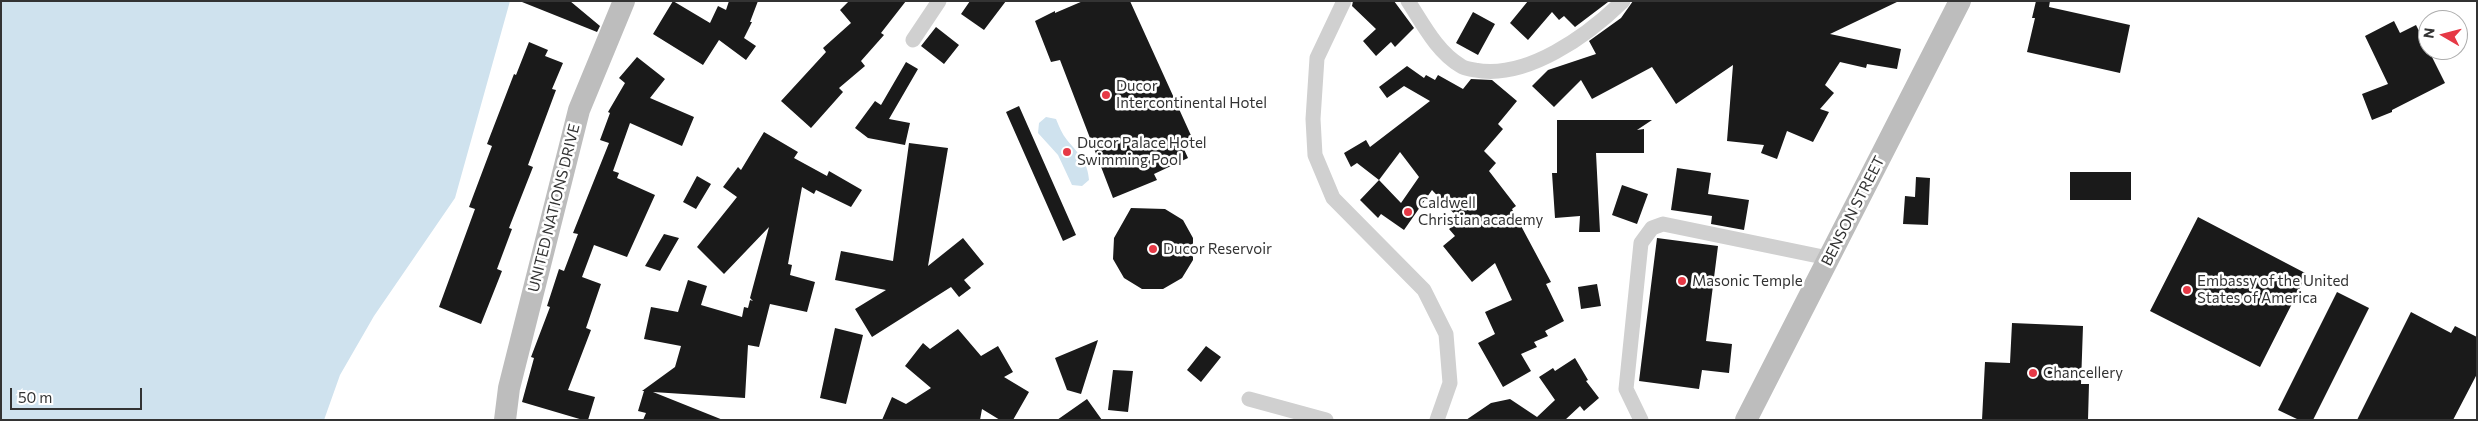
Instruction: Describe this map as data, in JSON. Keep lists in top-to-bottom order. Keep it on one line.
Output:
{"streets":{"street":["UNITED NATIONS DRIVE","BENSON STREET"]},"places":["Ducor Intercontinental Hotel","Ducor Palace Hotel Swimming Pool","Caldwell Christian academy","Ducor Reservoir","Masonic Temple","Embassy of the United States of America","Chancellery"],"scale_bar":"50 m","north":"left"}
